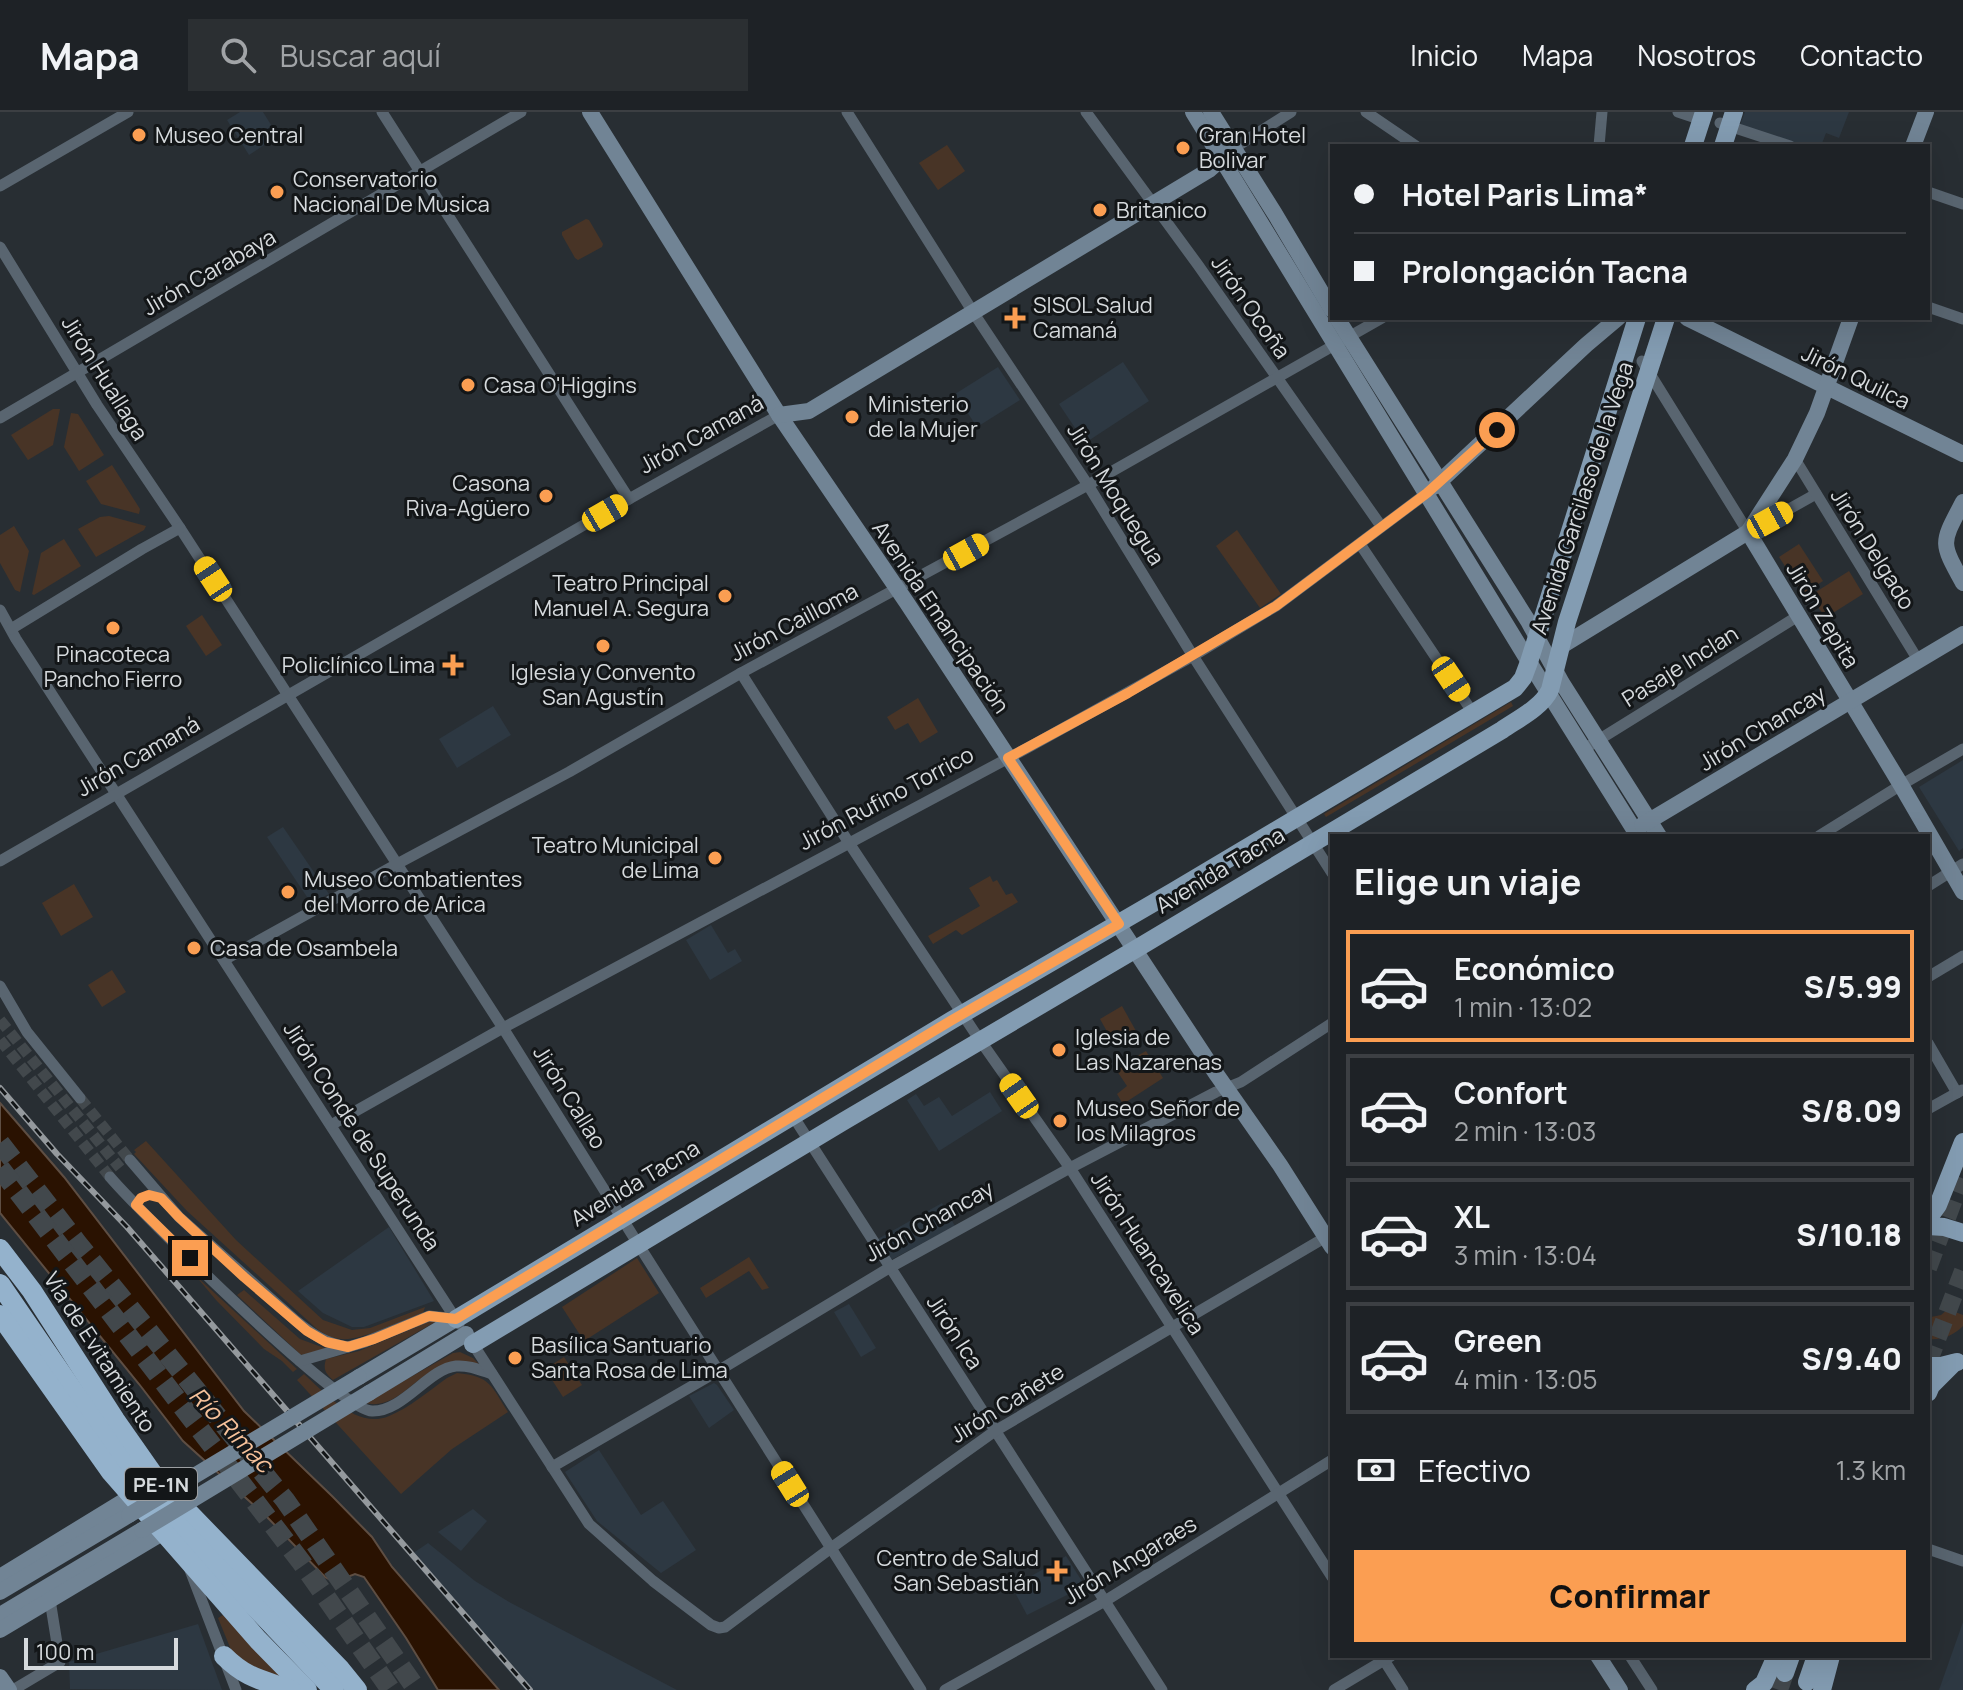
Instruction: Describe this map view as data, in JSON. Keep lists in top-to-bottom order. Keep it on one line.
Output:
{"streets":{"highway":["Vía de Evitamiento","PE-1N"],"main road":["Avenida Garcilaso de la Vega","Avenida Tacna"],"street":["Jirón Carabaya","Jirón Ocoña","Jirón Quilca","Jirón Huallaga","Jirón Camaná","Jirón Moquegua","Jirón Delgado","Jirón Zepita","Avenida Emancipación","Jirón Cailloma","Pasaje Inclan","Jirón Chancay","Jirón Rufino Torrico","Jirón Callao","Jirón Conde de Superunda","Jirón Huancavelica","Jirón Ica","Jirón Cañete","Jirón Angaraes"]},"crossings":[["Jirón Carabaya","Jirón Huallaga"],["Jirón Ocoña","Jirón Camaná"],["Jirón Ocoña","Jirón Cailloma"],["Jirón Ocoña","Jirón Rufino Torrico"],["Jirón Huallaga","Jirón Callao"],["Jirón Camaná","Jirón Moquegua"],["Jirón Camaná","Avenida Emancipación"],["Jirón Camaná","Jirón Callao"],["Jirón Camaná","Jirón Conde de Superunda"],["Jirón Moquegua","Jirón Cailloma"],["Jirón Moquegua","Jirón Rufino Torrico"],["Jirón Moquegua","Avenida Tacna"],["Avenida Garcilaso de la Vega","Jirón Zepita"],["Avenida Garcilaso de la Vega","Avenida Tacna"],["Jirón Delgado","Jirón Chancay"],["Jirón Zepita","Pasaje Inclan"],["Jirón Zepita","Jirón Chancay"],["Jirón Zepita","Avenida Tacna"],["Avenida Emancipación","Jirón Cailloma"],["Avenida Emancipación","Jirón Chancay"],["Avenida Emancipación","Jirón Rufino Torrico"],["Avenida Emancipación","Avenida Tacna"],["Avenida Emancipación","Jirón Cañete"],["Jirón Cailloma","Jirón Callao"],["Jirón Cailloma","Jirón Conde de Superunda"],["Jirón Cailloma","Jirón Huancavelica"],["Jirón Chancay","Jirón Callao"],["Jirón Chancay","Jirón Conde de Superunda"],["Jirón Chancay","Jirón Huancavelica"],["Jirón Chancay","Jirón Ica"],["Jirón Rufino Torrico","Jirón Callao"],["Jirón Rufino Torrico","Jirón Conde de Superunda"],["Jirón Rufino Torrico","Jirón Huancavelica"],["Avenida Tacna","Jirón Callao"],["Avenida Tacna","Jirón Conde de Superunda"],["Avenida Tacna","Jirón Huancavelica"],["Avenida Tacna","Jirón Ica"],["Jirón Callao","Jirón Cañete"],["Jirón Conde de Superunda","Jirón Cañete"],["Jirón Huancavelica","Jirón Cañete"],["Jirón Huancavelica","Jirón Angaraes"],["Jirón Ica","Jirón Cañete"],["Jirón Ica","Jirón Angaraes"]],"water":["Río Rímac"],"places":{"other":["Museo Central","Gran Hotel Bolivar","Conservatorio Nacional De Musica","Britanico","Casa O'Higgins","Ministerio de la Mujer","Casona Riva-Agüero","Teatro Principal Manuel A. Segura","Pinacoteca Pancho Fierro","Iglesia y Convento San Agustín","Teatro Municipal de Lima","Museo Combatientes del Morro de Arica","Casa de Osambela","Iglesia de Las Nazarenas","Museo Señor de los Milagros","Basílica Santuario Santa Rosa de Lima"],"health":["SISOL Salud Camaná","Policlínico Lima","Centro de Salud San Sebastián"]},"scale_bar":"100 m","page":{"header":"Mapa","search":"Buscar aquí","nav":["Inicio","Mapa","Nosotros","Contacto"],"banner":["Hotel Paris Lima*","Prolongación Tacna"],"heading":"Elige un viaje","list":[{"name":"Económico","note":"1 min · 13:02","value":"S/5.99"},{"name":"Confort","note":"2 min · 13:03","value":"S/8.09"},{"name":"XL","note":"3 min · 13:04","value":"S/10.18"},{"name":"Green","note":"4 min · 13:05","value":"S/9.40"}],"pay":["Efectivo","1.3 km"],"buttons":"Confirmar","scale":"100 m"}}
